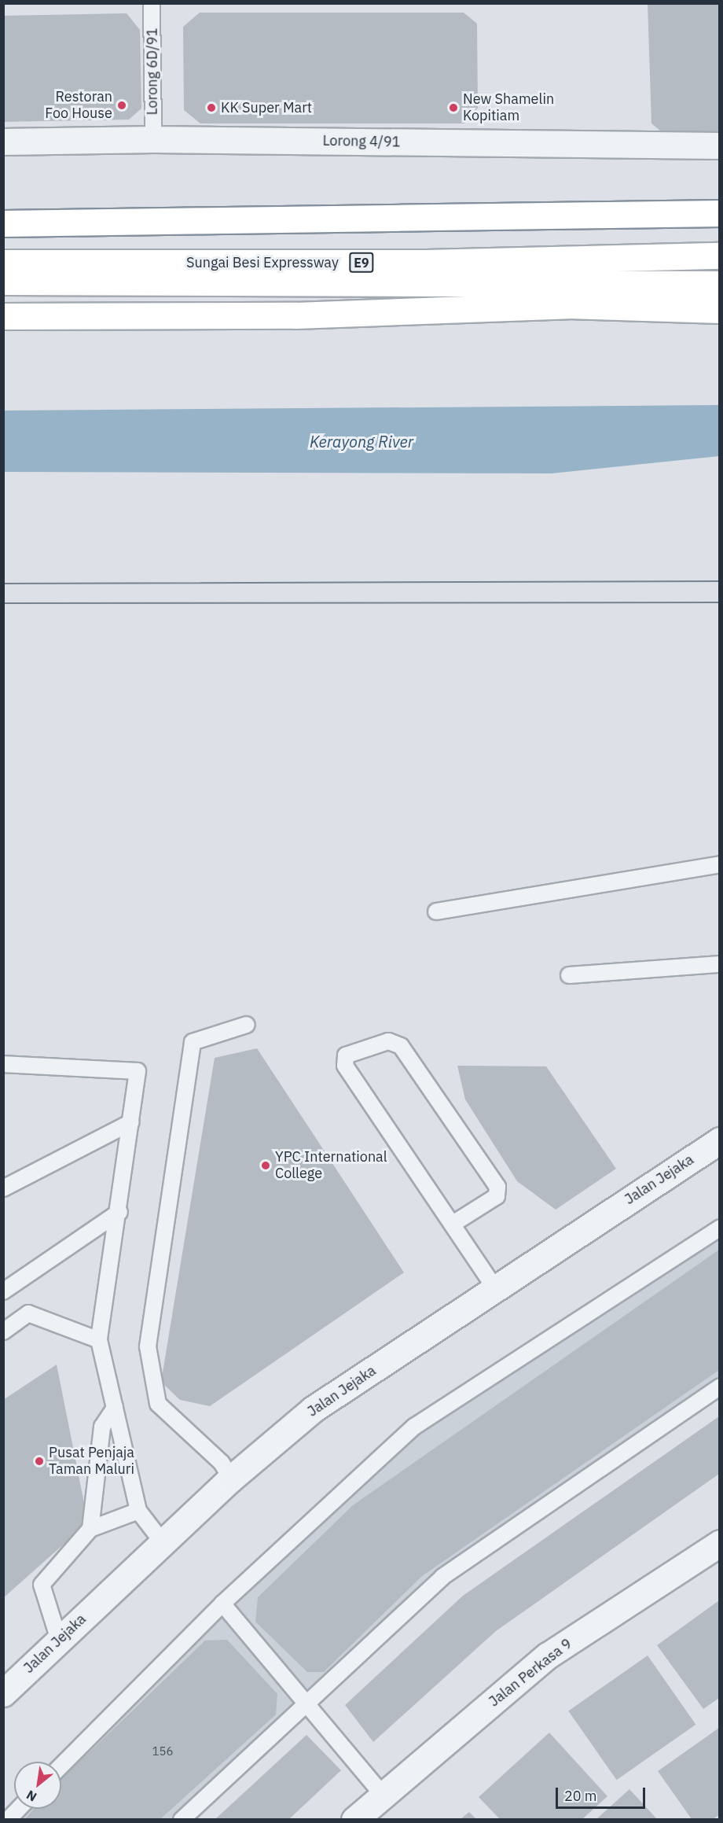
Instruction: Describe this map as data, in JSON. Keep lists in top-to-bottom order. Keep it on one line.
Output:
{"streets":{"highway":["Sungai Besi Expressway","E9"],"street":["Lorong 4/91","Jalan Jejaka","Jalan Perkasa 9"],"lane":["Lorong 6D/91"]},"crossings":[["Lorong 6D/91","Lorong 4/91"]],"water":["Kerayong River"],"places":["Restoran Foo House","KK Super Mart","New Shamelin Kopitiam","YPC International College","Pusat Penjaja Taman Maluri"],"house_numbers":["156"],"scale_bar":"20 m","north":"bottom left"}
